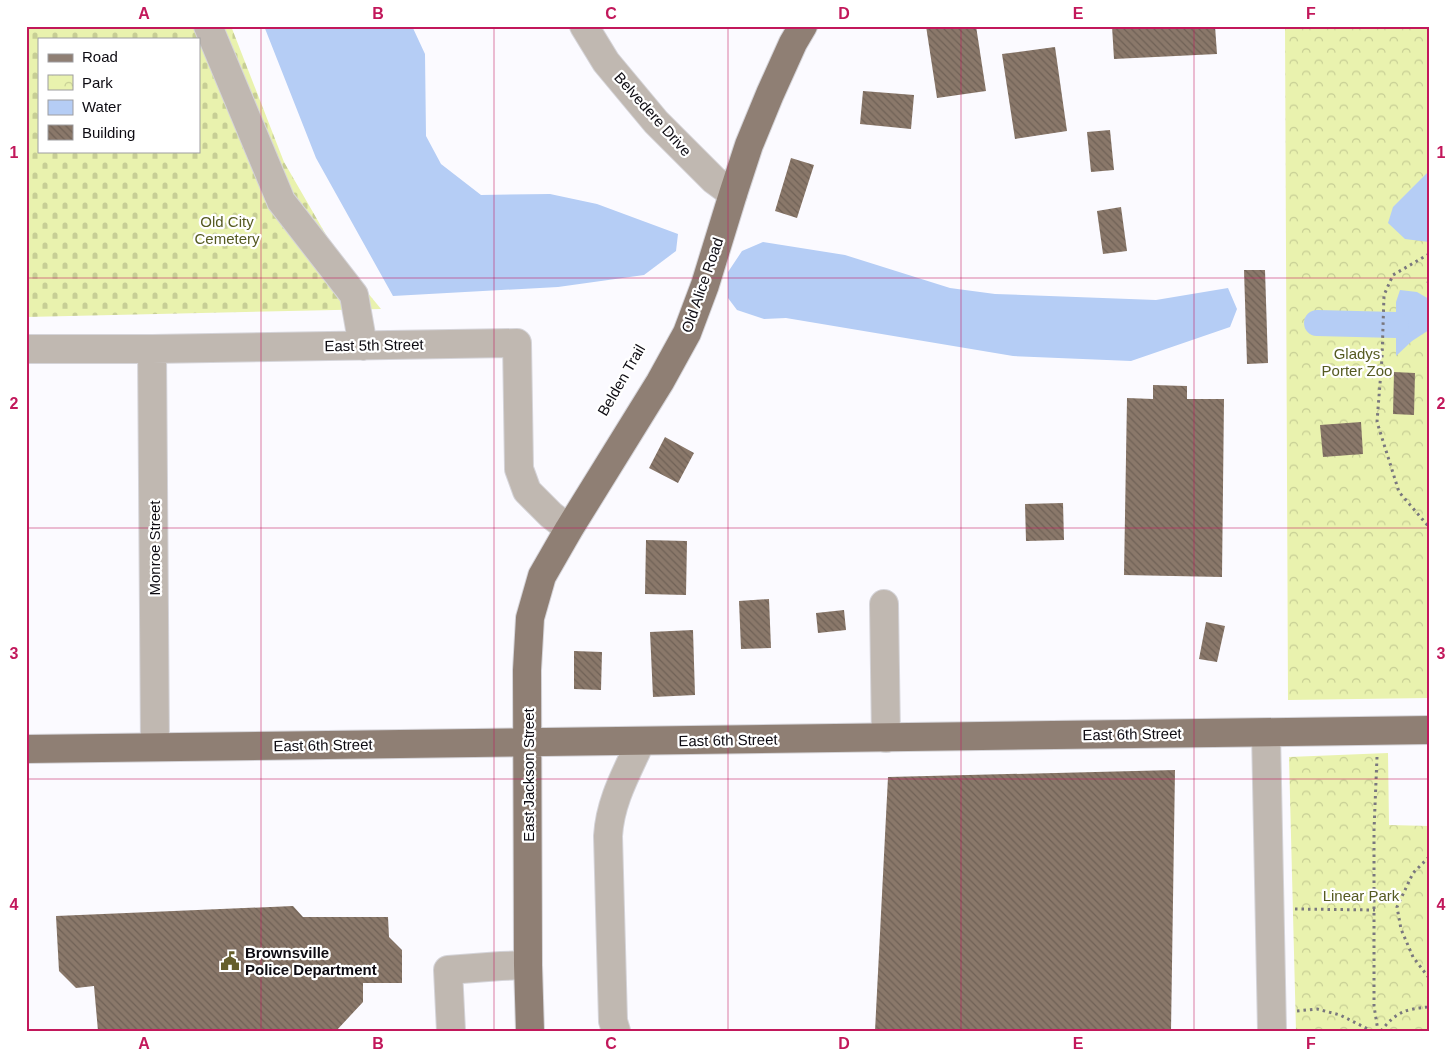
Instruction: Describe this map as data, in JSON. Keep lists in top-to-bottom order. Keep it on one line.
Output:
{"streets":{"main road":["Old Alice Road","East 6th Street","East Jackson Street"],"street":["Belvedere Drive","East 5th Street","Monroe Street"]},"crossings":[["Belvedere Drive","Old Alice Road"],["Old Alice Road","East 5th Street"],["Old Alice Road","East Jackson Street"],["East 5th Street","Monroe Street"],["East 5th Street","East Jackson Street"],["Monroe Street","East 6th Street"],["East 6th Street","East Jackson Street"]],"parks":["Old City Cemetery","Gladys Porter Zoo","Linear Park"],"places":{"public building":["Brownsville Police Department"]},"legend":["Road","Park","Water","Building"],"grid":{"columns":["A","B","C","D","E","F"],"rows":["1","2","3","4"]}}
